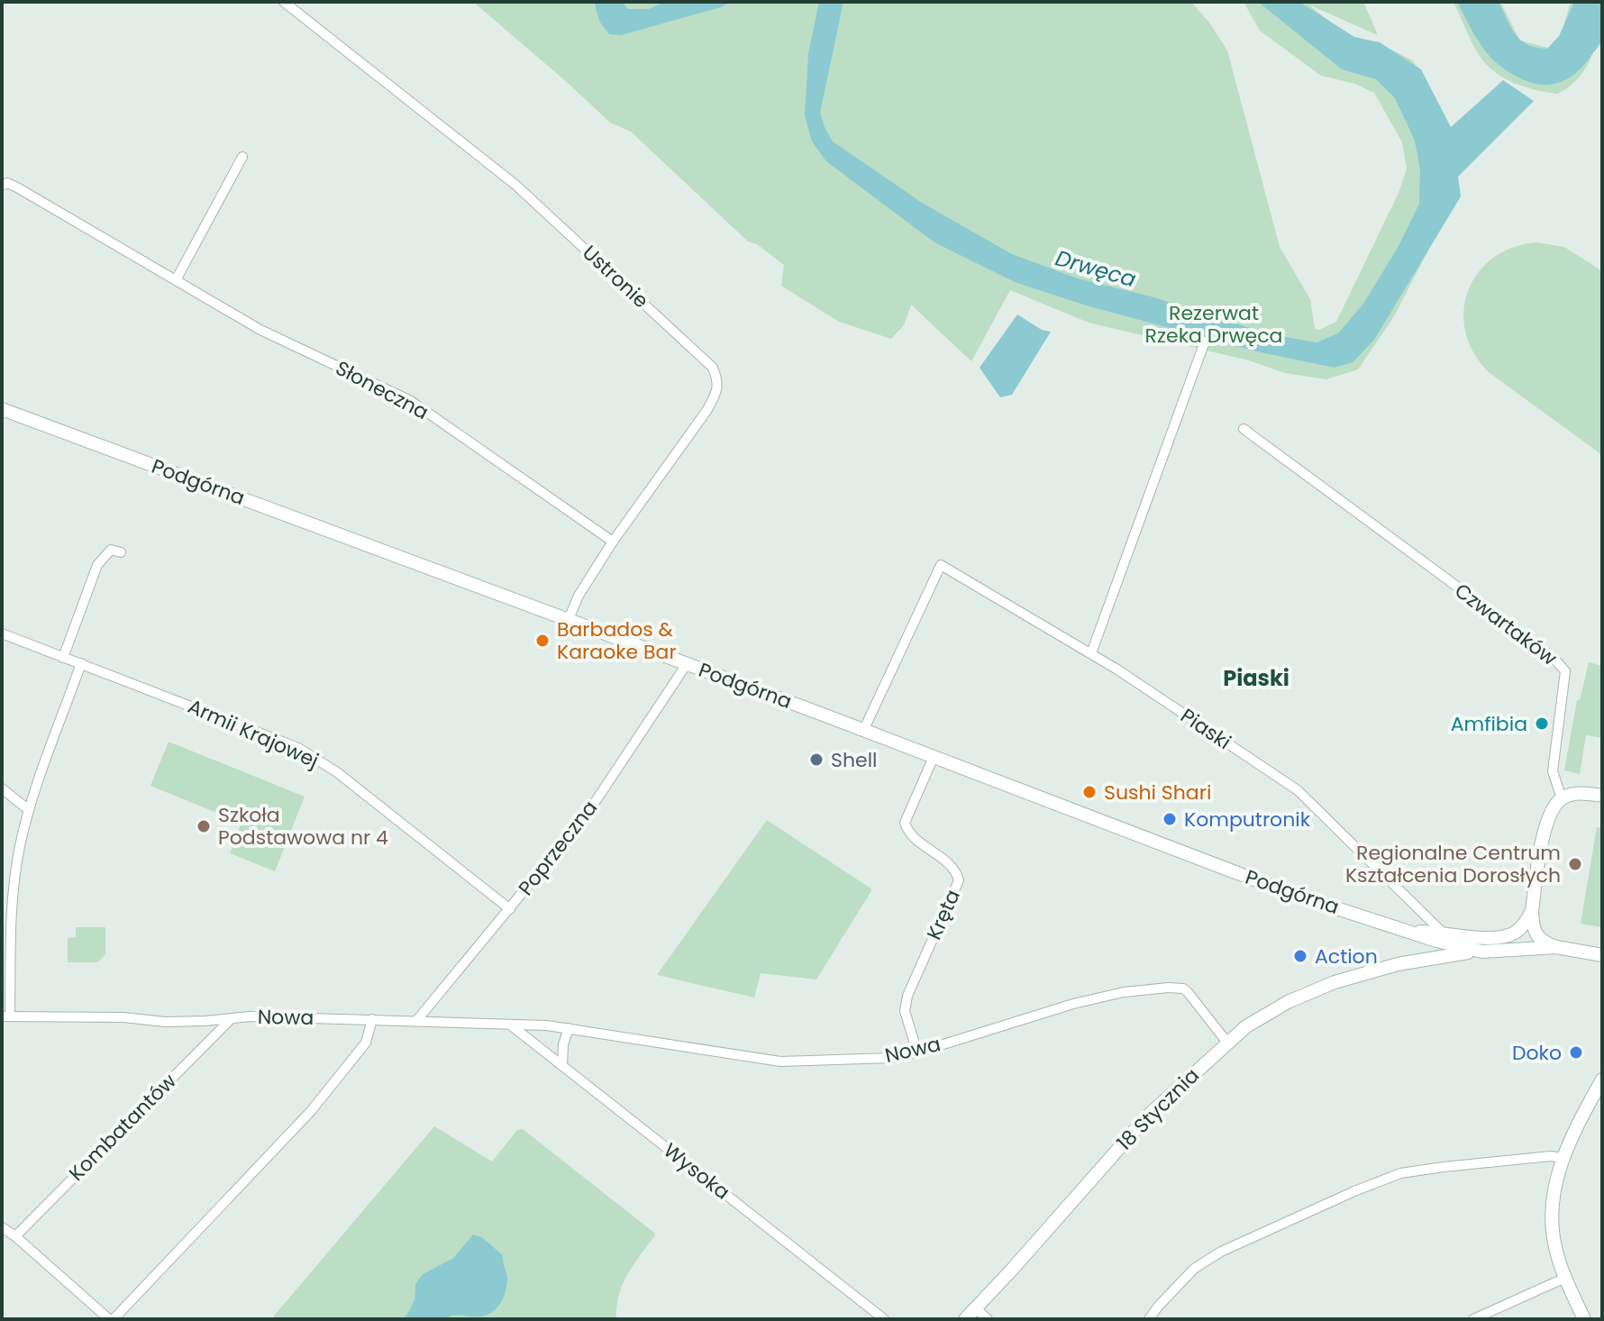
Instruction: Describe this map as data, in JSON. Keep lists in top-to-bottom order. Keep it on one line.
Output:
{"streets":{"main road":["Podgórna","18 Stycznia"],"street":["Ustronie","Słoneczna","Czwartaków","Piaski","Armii Krajowej","Poprzeczna","Kręta","Nowa","Kombatantów","Wysoka"]},"crossings":[["Ustronie","Słoneczna"],["Ustronie","Podgórna"],["Podgórna","Piaski"],["Podgórna","Poprzeczna"],["Podgórna","Kręta"],["Podgórna","18 Stycznia"],["Piaski","18 Stycznia"],["Armii Krajowej","Poprzeczna"],["Poprzeczna","Nowa"],["Kręta","Nowa"],["Nowa","18 Stycznia"],["Nowa","Kombatantów"],["Nowa","Wysoka"]],"districts":["Piaski"],"water":["Drwęca"],"parks":["Rezerwat Rzeka Drwęca"],"places":["Barbados & Karaoke Bar","Amfibia","Shell","Sushi Shari","Komputronik","Szkoła Podstawowa nr 4","Regionalne Centrum Kształcenia Dorosłych","Action","Doko"]}
